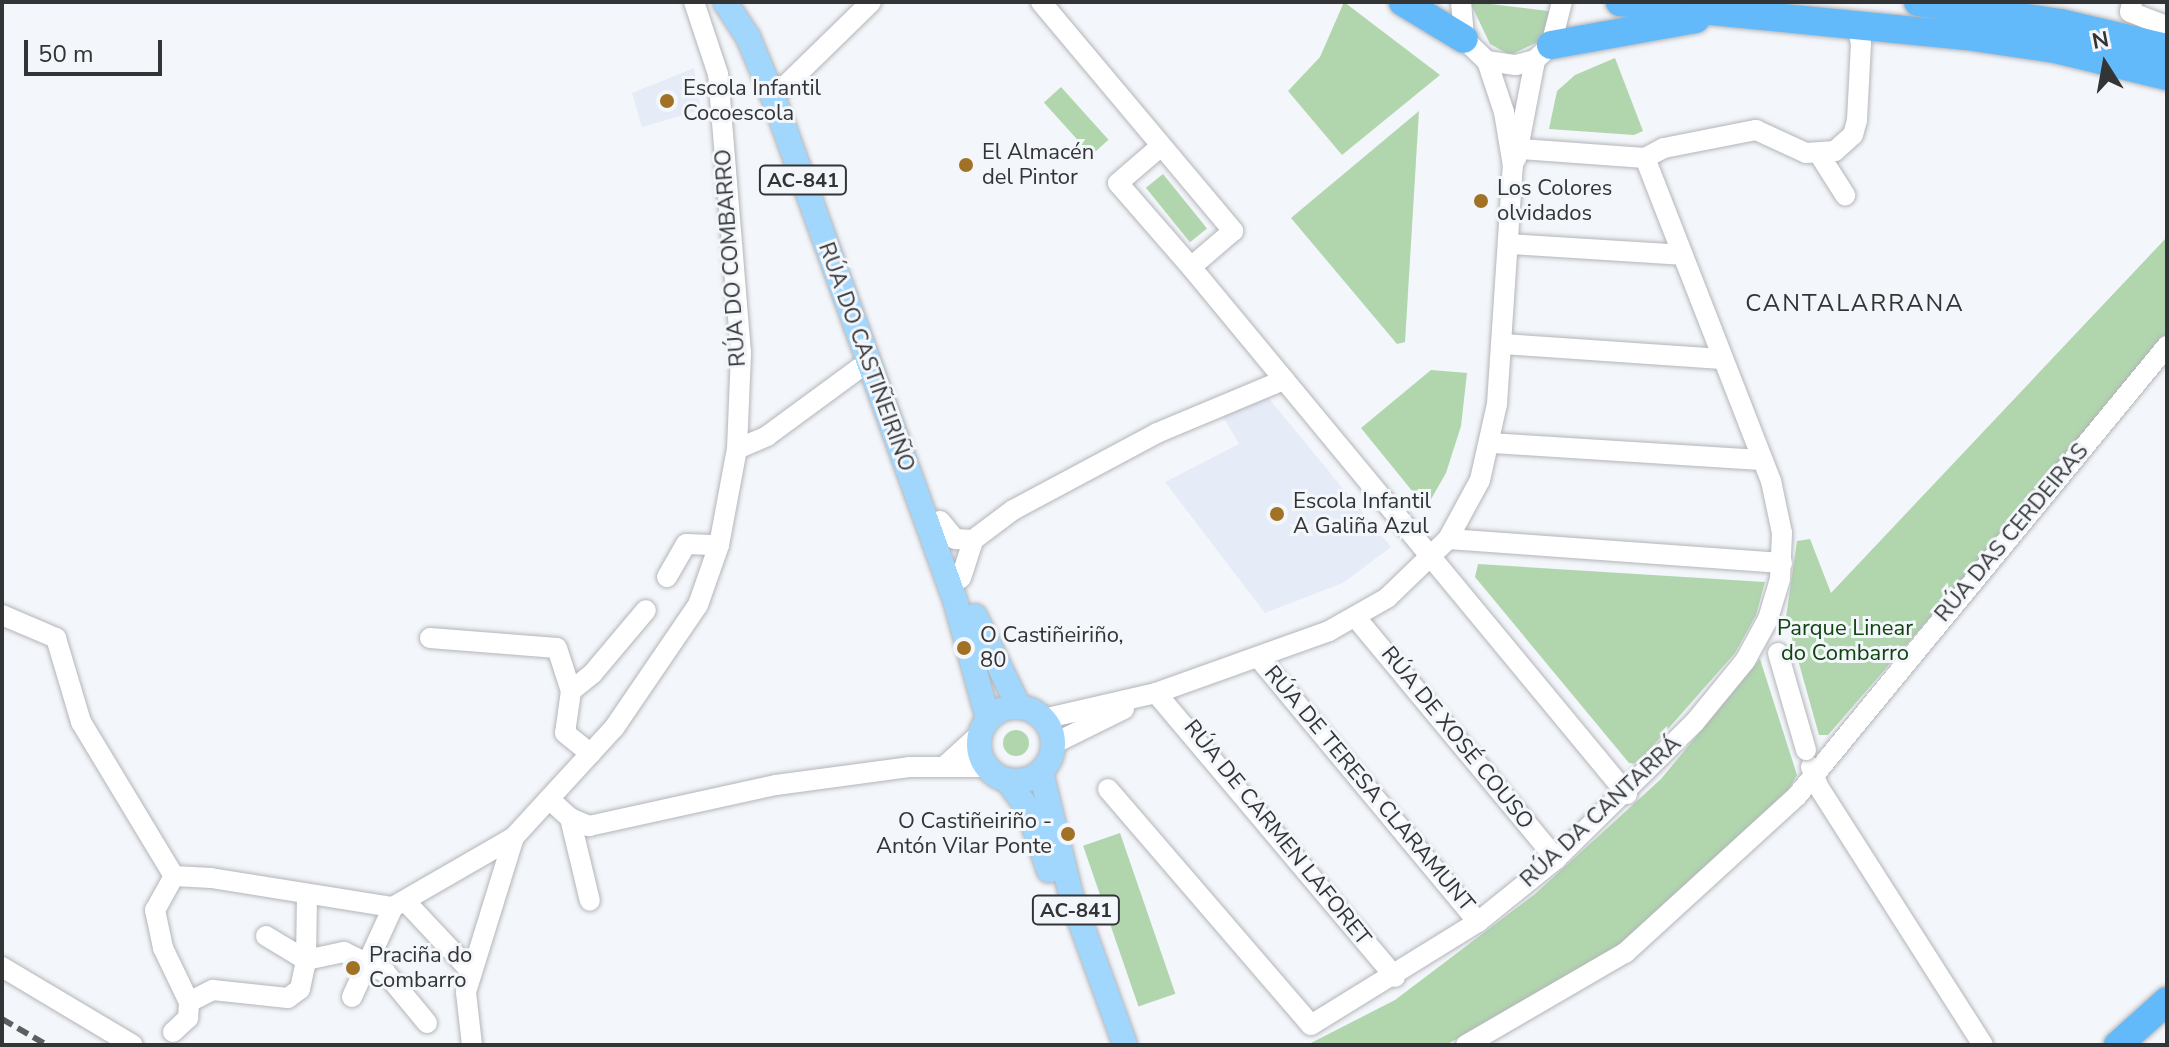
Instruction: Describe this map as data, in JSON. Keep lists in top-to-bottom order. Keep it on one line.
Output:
{"streets":{"main road":["AC-841","RÚA DO CASTIÑEIRIÑO"],"street":["RÚA DO COMBARRO","RÚA DAS CERDEIRAS","RÚA DE XOSÉ COUSO","RÚA DE TERESA CLARAMUNT","RÚA DA CANTARRÁ","RÚA DE CARMEN LAFORET"]},"crossings":[["AC-841","RÚA DO CASTIÑEIRIÑO"],["RÚA DE XOSÉ COUSO","RÚA DA CANTARRÁ"],["RÚA DE TERESA CLARAMUNT","RÚA DA CANTARRÁ"],["RÚA DA CANTARRÁ","RÚA DE CARMEN LAFORET"]],"districts":["CANTALARRANA"],"parks":["Parque Linear do Combarro"],"places":["Escola Infantil Cocoescola","El Almacén del Pintor","Los Colores olvidados","Escola Infantil A Galiña Azul","O Castiñeiriño, 80","O Castiñeiriño - Antón Vilar Ponte","Praciña do Combarro"],"scale_bar":"50 m","north":"top"}
